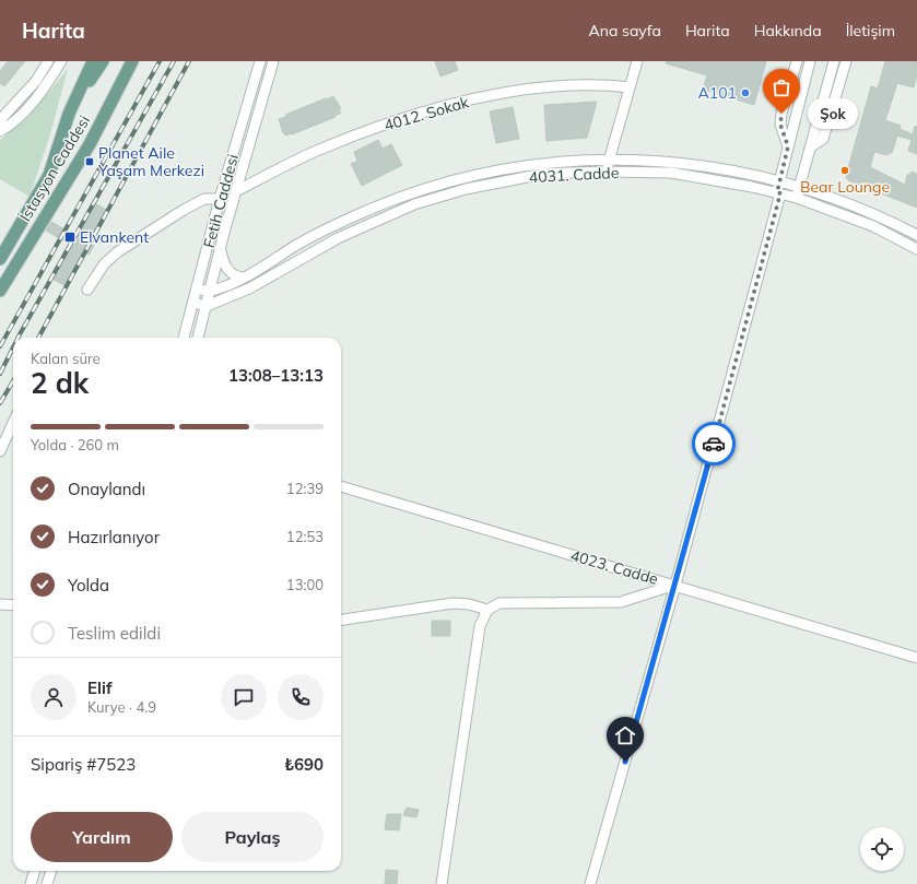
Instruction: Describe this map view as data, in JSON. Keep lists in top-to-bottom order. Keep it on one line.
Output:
{"streets":{"main road":["İstasyon Caddesi"],"street":["4012. Sokak","4031. Cadde","Fetih Caddesi","4023. Cadde"]},"crossings":[["4012. Sokak","Fetih Caddesi"],["4031. Cadde","Fetih Caddesi"]],"places":{"other":["A101","Şok","Bear Lounge"],"transit":["Planet Aile Yaşam Merkezi","Elvankent"]},"page":{"header":"Harita","nav":["Ana sayfa","Harita","Hakkında","İletişim"],"bubble":"Şok","heading":["2 dk","Kalan süre","13:08–13:13"],"panel":["Elif","Kurye · 4.9","Sipariş #7523","₺690"],"bar":"Yolda · 260 m","list":[["Onaylandı","12:39"],["Hazırlanıyor","12:53"],["Yolda","13:00"],"Teslim edildi"],"buttons":["Yardım","Paylaş"]}}
